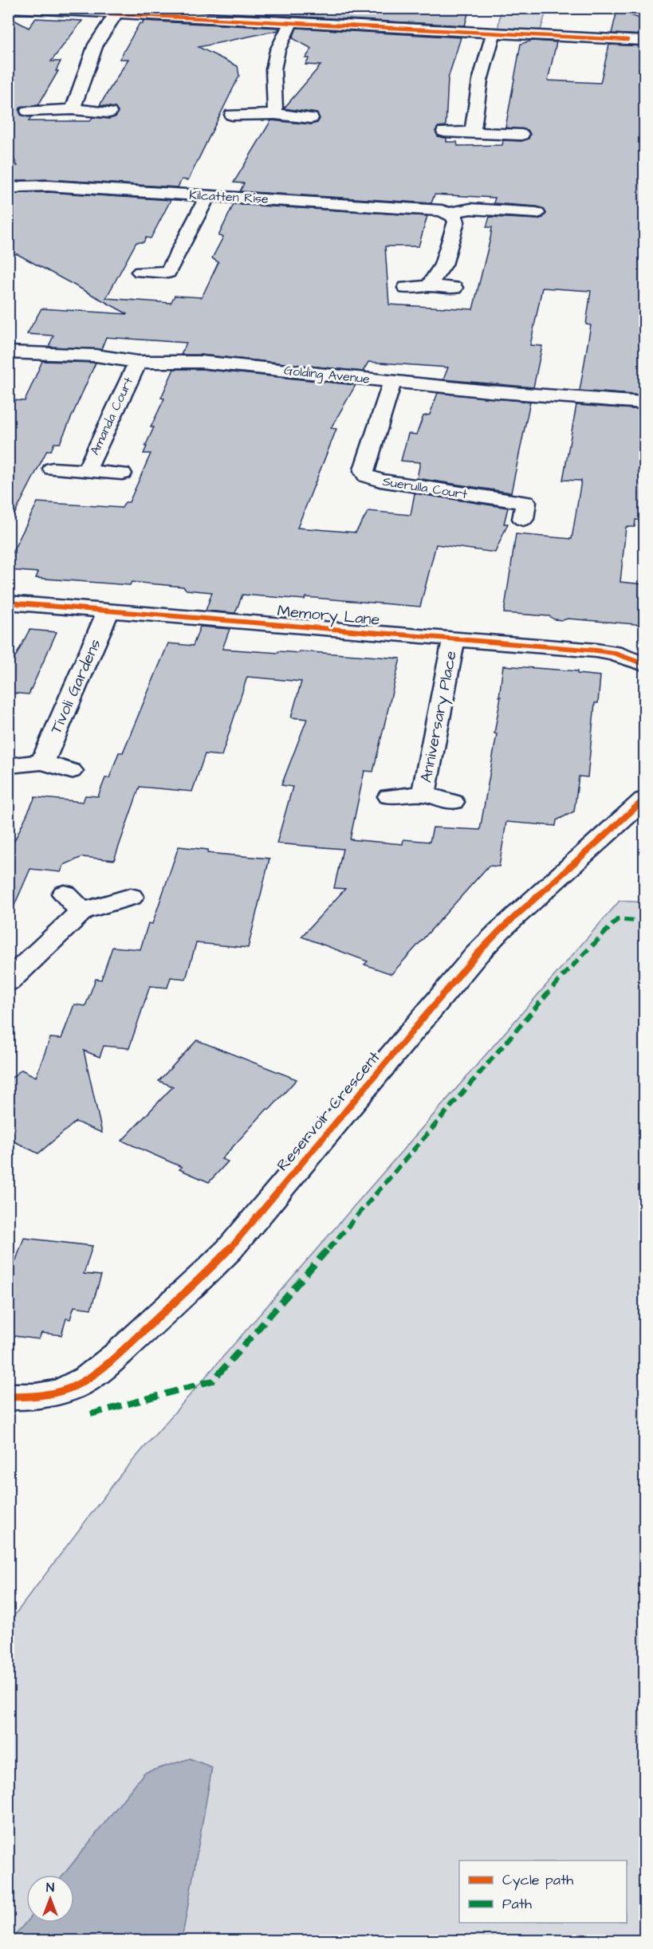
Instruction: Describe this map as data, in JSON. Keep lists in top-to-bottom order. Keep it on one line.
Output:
{"streets":{"street":["Kilcatten Rise","Golding Avenue","Amanda Court","Suerulla Court","Memory Lane","Tivoli Gardens","Anniversary Place","Reservoir Crescent"]},"crossings":[["Golding Avenue","Amanda Court"],["Golding Avenue","Suerulla Court"],["Memory Lane","Tivoli Gardens"],["Memory Lane","Anniversary Place"]],"legend":["Cycle path","Path"],"north":"top"}
